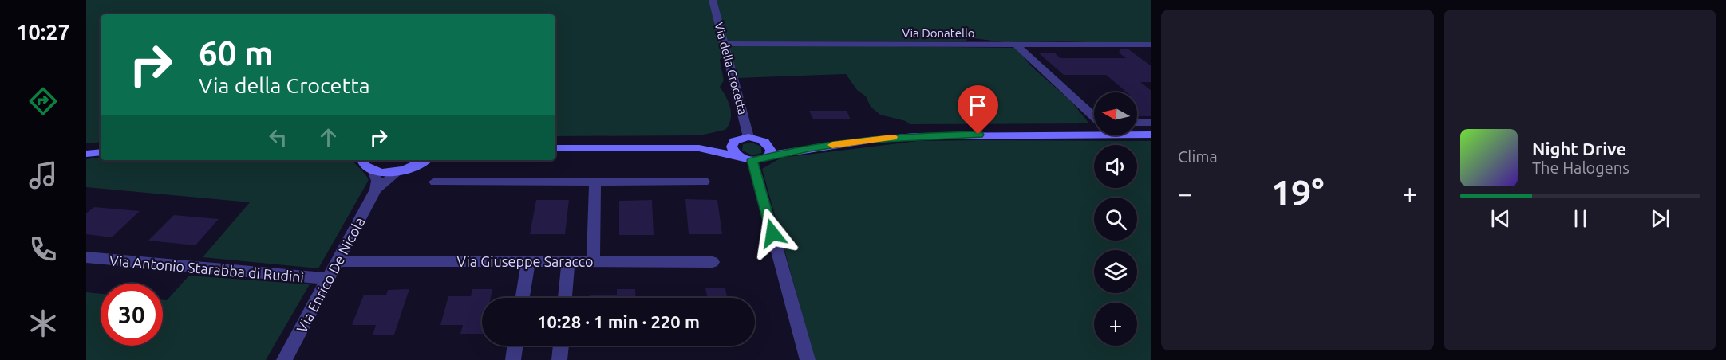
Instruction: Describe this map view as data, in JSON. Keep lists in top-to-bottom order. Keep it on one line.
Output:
{"streets":{"street":["Via Donatello","Via della Crocetta","Via Giuseppe Saracco","Via Antonio Starabba di Rudinì","Via Enrico De Nicola"]},"crossings":[["Via Donatello","Via della Crocetta"],["Via Giuseppe Saracco","Via Enrico De Nicola"],["Via Antonio Starabba di Rudinì","Via Enrico De Nicola"]],"north":"left","page":{"tabs":"10:27","tile":"Clima","turn":["60 m","Via della Crocetta"],"map_buttons":"+","song":["Night Drive","The Halogens"],"heat":["−","19°","+"],"limit":"30","trip":"10:28 · 1 min · 220 m"}}
